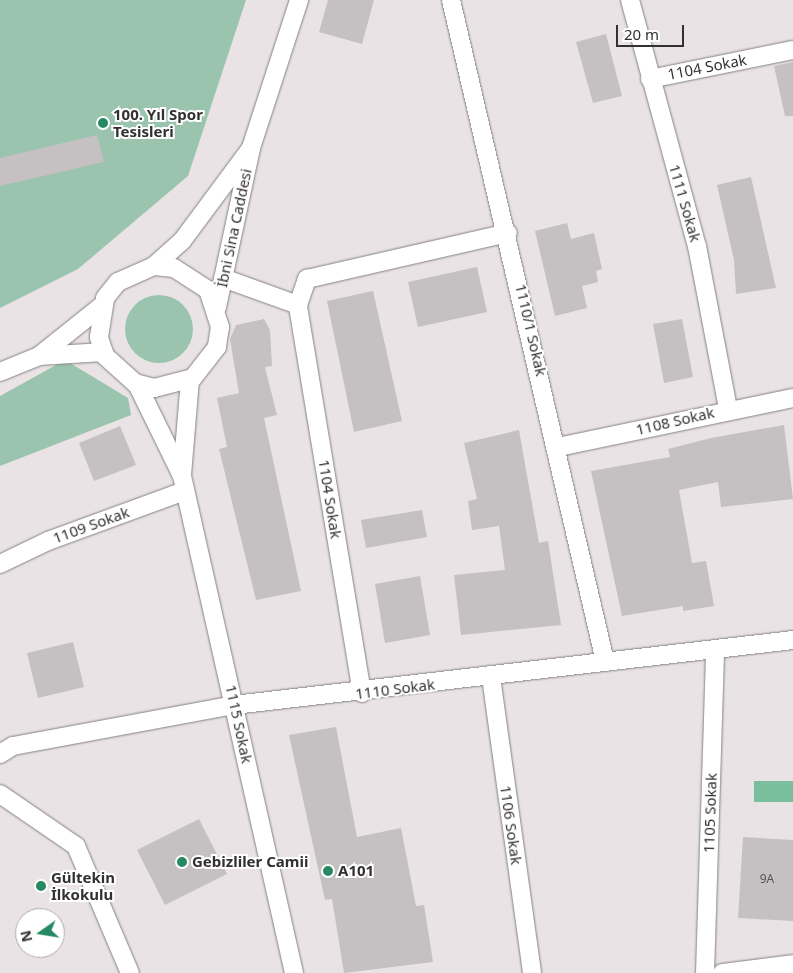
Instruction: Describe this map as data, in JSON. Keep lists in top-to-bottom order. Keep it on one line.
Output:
{"streets":{"street":["1104 Sokak","1111 Sokak","İbni Sina Caddesi","1110/1 Sokak","1108 Sokak","1109 Sokak","1110 Sokak","1115 Sokak","1105 Sokak","1106 Sokak"]},"crossings":[["1104 Sokak","1111 Sokak"],["1104 Sokak","1110/1 Sokak"],["1104 Sokak","1110 Sokak"],["1111 Sokak","1108 Sokak"],["İbni Sina Caddesi","1115 Sokak"],["1110/1 Sokak","1108 Sokak"],["1110/1 Sokak","1110 Sokak"],["1109 Sokak","1115 Sokak"],["1110 Sokak","1115 Sokak"],["1110 Sokak","1105 Sokak"],["1110 Sokak","1106 Sokak"]],"places":["100. Yıl Spor Tesisleri","Gebizliler Camii","A101","Gültekin İlkokulu"],"house_numbers":["9A"],"scale_bar":"20 m","north":"left"}
